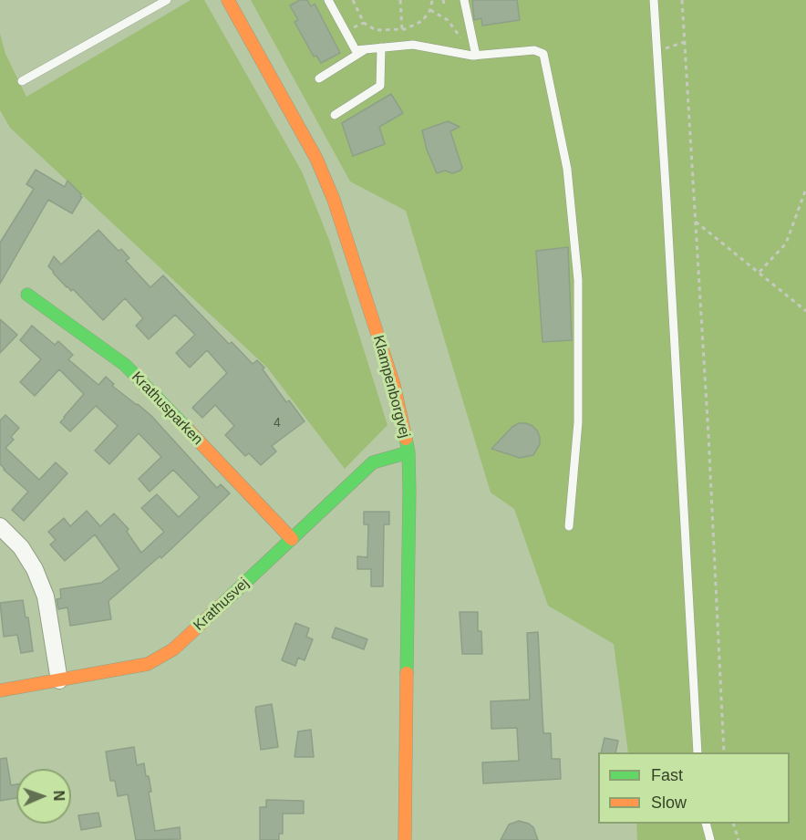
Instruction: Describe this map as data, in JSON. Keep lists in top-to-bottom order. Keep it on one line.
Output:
{"streets":{"street":["Klampenborgvej","Krathusparken","Krathusvej"]},"crossings":[["Klampenborgvej","Krathusvej"],["Krathusparken","Krathusvej"]],"house_numbers":["4"],"legend":["Fast","Slow"],"north":"right"}
